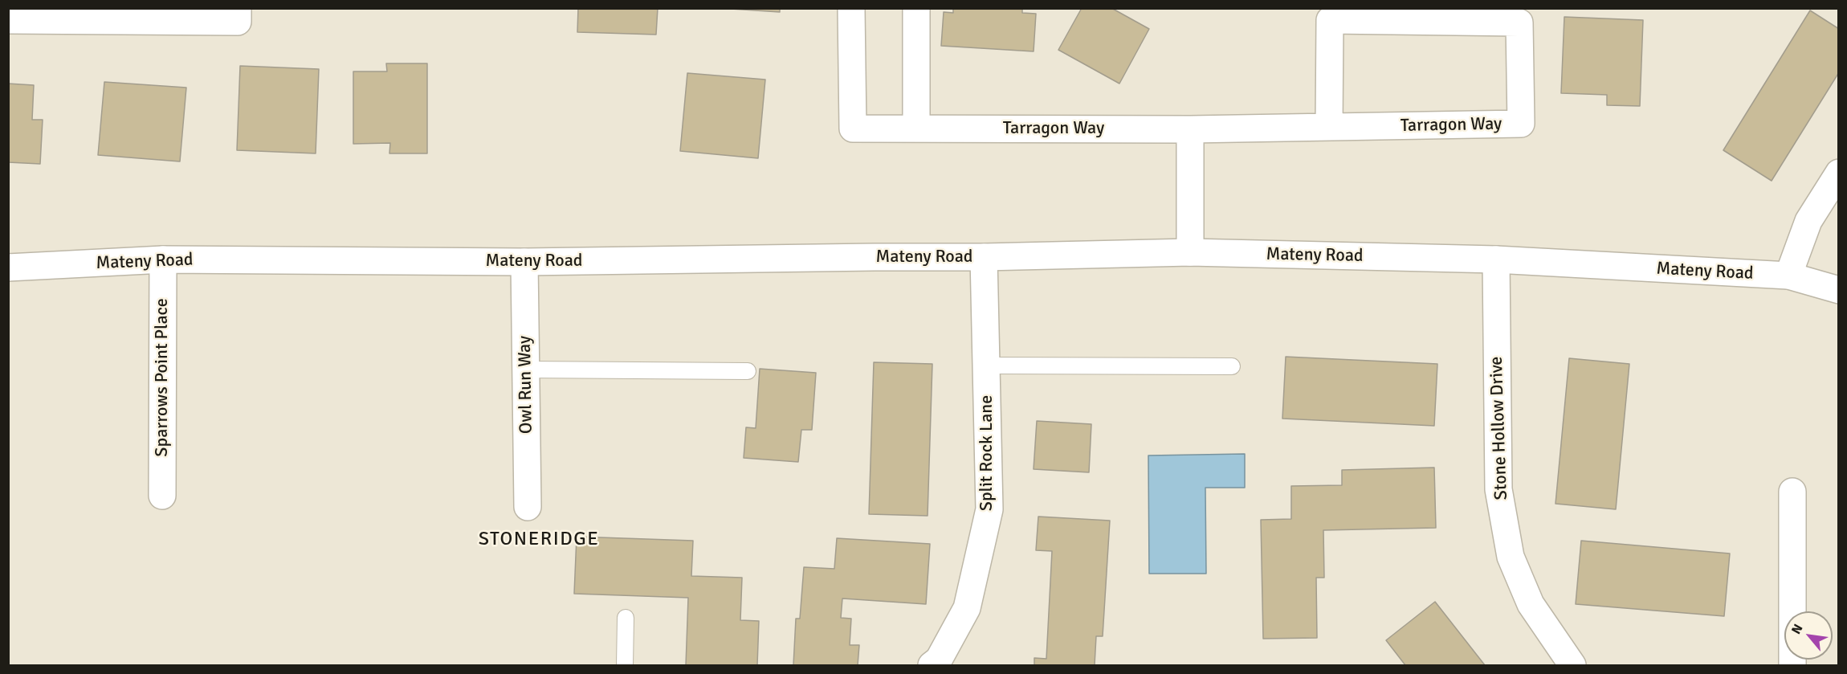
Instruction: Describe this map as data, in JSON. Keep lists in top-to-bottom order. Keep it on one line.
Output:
{"streets":{"street":["Tarragon Way","Mateny Road","Sparrows Point Place","Owl Run Way","Stone Hollow Drive","Split Rock Lane"]},"crossings":[["Mateny Road","Sparrows Point Place"],["Mateny Road","Owl Run Way"],["Mateny Road","Stone Hollow Drive"],["Mateny Road","Split Rock Lane"]],"districts":["STONERIDGE"],"north":"top left"}
